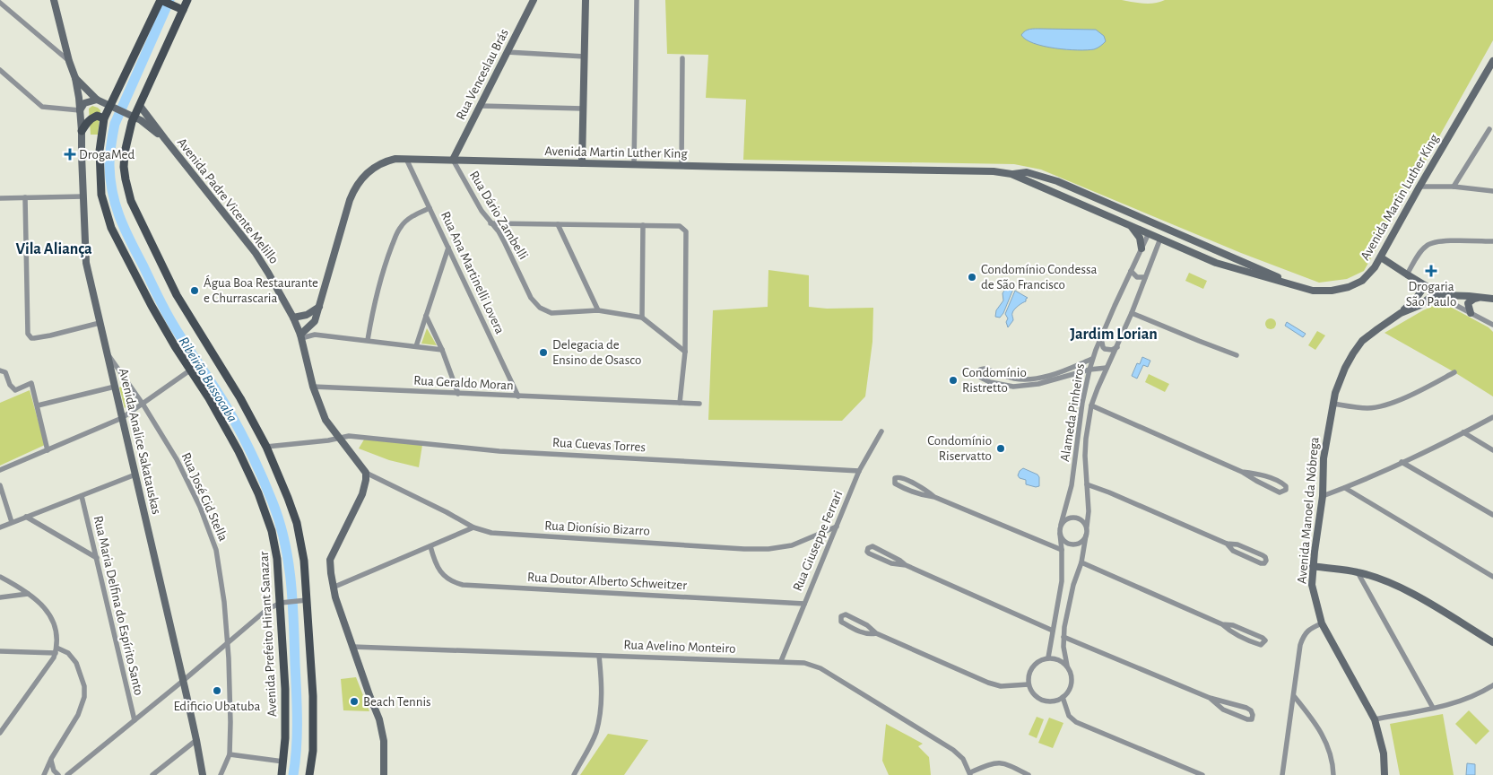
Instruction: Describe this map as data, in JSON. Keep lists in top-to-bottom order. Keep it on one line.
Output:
{"streets":{"main road":["Rua Venceslau Brás","Avenida Martin Luther King","Avenida Padre Vicente Melillo","Avenida Analice Sakatauskas","Avenida Manoel da Nóbrega","Avenida Prefeito Hirant Sanazar"],"street":["Rua Dário Zambelli","Rua Ana Martinelli Lovera","Rua Geraldo Moran","Alameda Pinheiros","Rua Cuevas Torres","Rua José Cid Stella","Rua Dionísio Bizarro","Rua Giuseppe Ferrari","Rua Doutor Alberto Schweitzer","Rua Maria Delfina do Espírito Santo","Rua Avelino Monteiro"]},"crossings":[["Rua Venceslau Brás","Avenida Martin Luther King"],["Rua Venceslau Brás","Rua Dário Zambelli"],["Avenida Martin Luther King","Avenida Padre Vicente Melillo"],["Avenida Martin Luther King","Rua Dário Zambelli"],["Avenida Martin Luther King","Rua Ana Martinelli Lovera"],["Avenida Martin Luther King","Alameda Pinheiros"],["Avenida Padre Vicente Melillo","Rua Geraldo Moran"],["Avenida Padre Vicente Melillo","Avenida Analice Sakatauskas"],["Avenida Padre Vicente Melillo","Rua Cuevas Torres"],["Avenida Padre Vicente Melillo","Rua Dionísio Bizarro"],["Avenida Padre Vicente Melillo","Avenida Prefeito Hirant Sanazar"],["Rua Ana Martinelli Lovera","Rua Geraldo Moran"],["Avenida Analice Sakatauskas","Rua José Cid Stella"],["Rua Cuevas Torres","Rua Giuseppe Ferrari"],["Rua Dionísio Bizarro","Rua Giuseppe Ferrari"],["Rua Giuseppe Ferrari","Rua Doutor Alberto Schweitzer"],["Rua Giuseppe Ferrari","Rua Avelino Monteiro"]],"districts":["Vila Aliança","Jardim Lorian"],"water":["Ribeirão Bussocaba"],"places":{"health":["DrogaMed","Drogaria São Paulo"],"other":["Condomínio Condessa de São Francisco","Água Boa Restaurante e Churrascaria","Delegacia de Ensino de Osasco","Condomínio Ristretto","Condomínio Riservatto","Edificio Ubatuba","Beach Tennis"]}}
